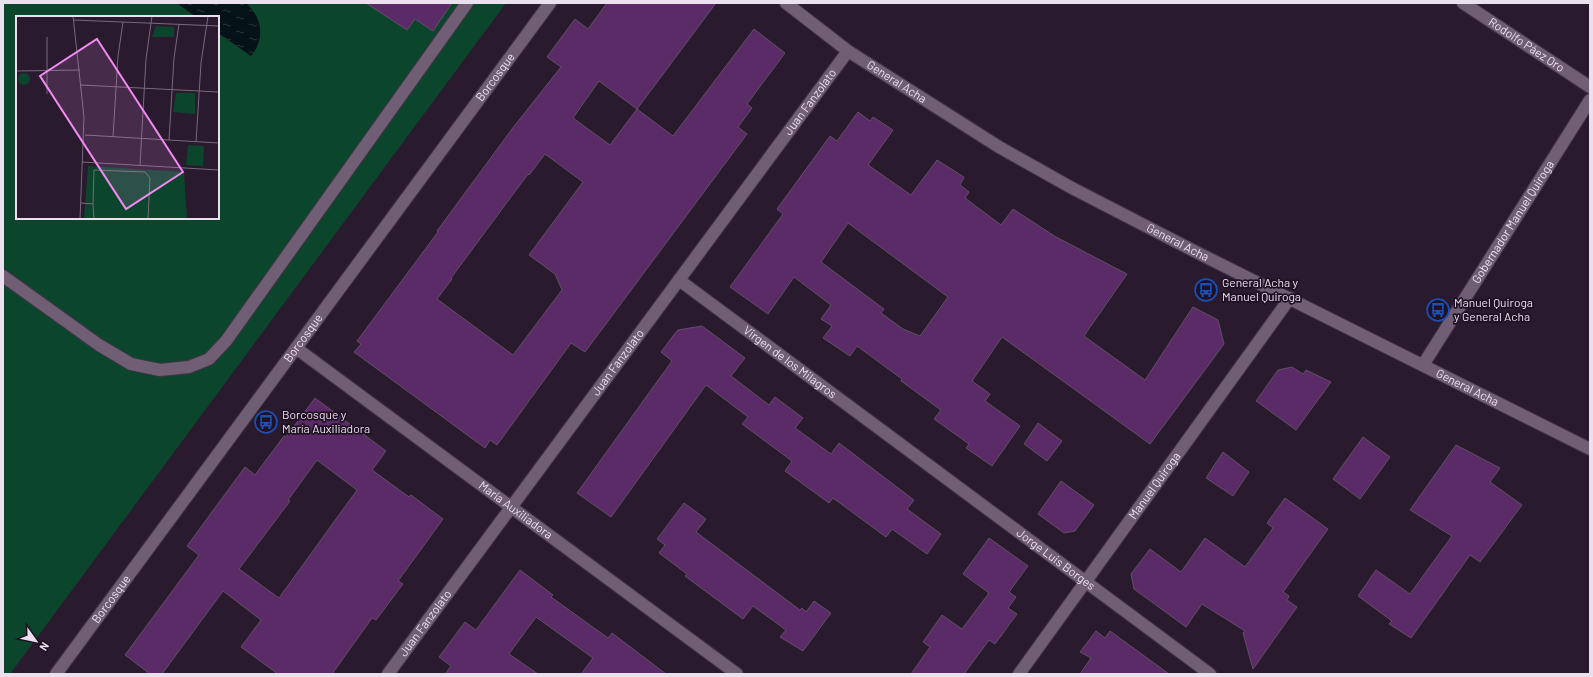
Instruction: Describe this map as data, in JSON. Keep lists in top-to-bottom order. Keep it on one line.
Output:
{"streets":{"street":["Rodolfo Páez Oro","Borcosque","General Acha","Juan Fanzolato","Gobernador Manuel Quiroga","Virgen de los Milagros","Manuel Quiroga","María Auxiliadora","Jorge Luis Borges"]},"crossings":[["Borcosque","María Auxiliadora"],["General Acha","Juan Fanzolato"],["General Acha","Gobernador Manuel Quiroga"],["General Acha","Manuel Quiroga"],["Juan Fanzolato","Virgen de los Milagros"],["Juan Fanzolato","María Auxiliadora"],["Virgen de los Milagros","Jorge Luis Borges"],["Manuel Quiroga","Jorge Luis Borges"]],"places":{"bus stop":["General Acha y Manuel Quiroga","Manuel Quiroga y General Acha","Borcosque y María Auxiliadora"]},"north":"bottom right"}
